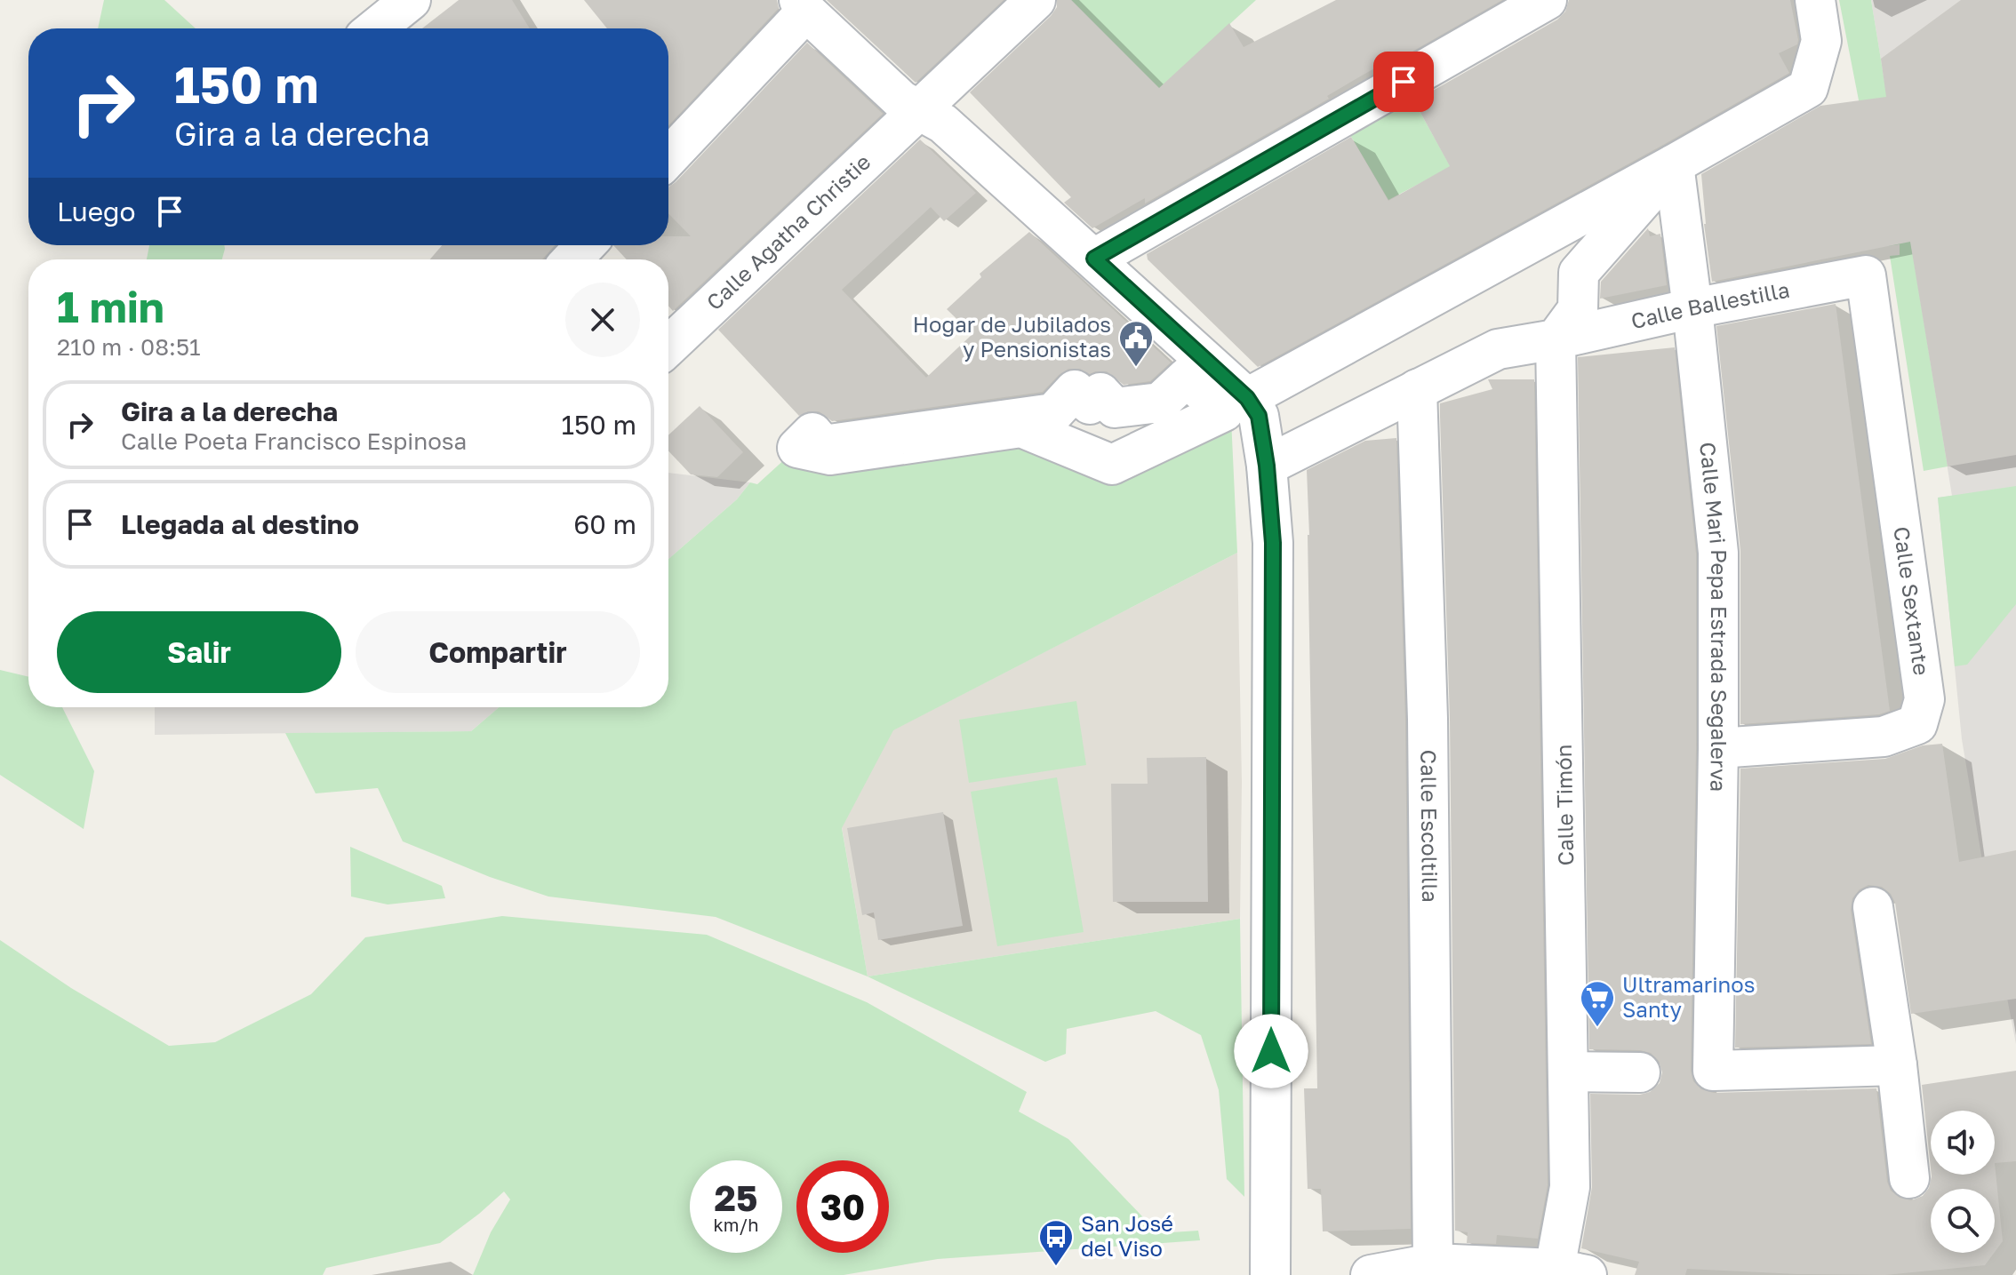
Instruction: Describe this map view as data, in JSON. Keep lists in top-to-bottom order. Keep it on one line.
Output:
{"streets":{"street":["Calle Agatha Christie","Calle Ballestilla","Calle Sextante","Calle Mari Pepa Estrada Segalerva","Calle Timón","Calle Escoltilla"]},"crossings":[["Calle Ballestilla","Calle Sextante"],["Calle Ballestilla","Calle Mari Pepa Estrada Segalerva"],["Calle Ballestilla","Calle Timón"],["Calle Ballestilla","Calle Escoltilla"],["Calle Sextante","Calle Mari Pepa Estrada Segalerva"]],"places":{"public building":["Hogar de Jubilados y Pensionistas"],"supermarket":["Ultramarinos Santy"],"bus stop":["San José del Viso"]},"page":{"turn":["150 m","Gira a la derecha"],"then":"Luego","heading":["1 min","210 m · 08:51"],"list":[{"name":"Gira a la derecha","note":"Calle Poeta Francisco Espinosa","value":"150 m"},{"name":"Llegada al destino","value":"60 m"}],"buttons":["Salir","Compartir"],"speed":"25 km/h","limit":"30"}}
